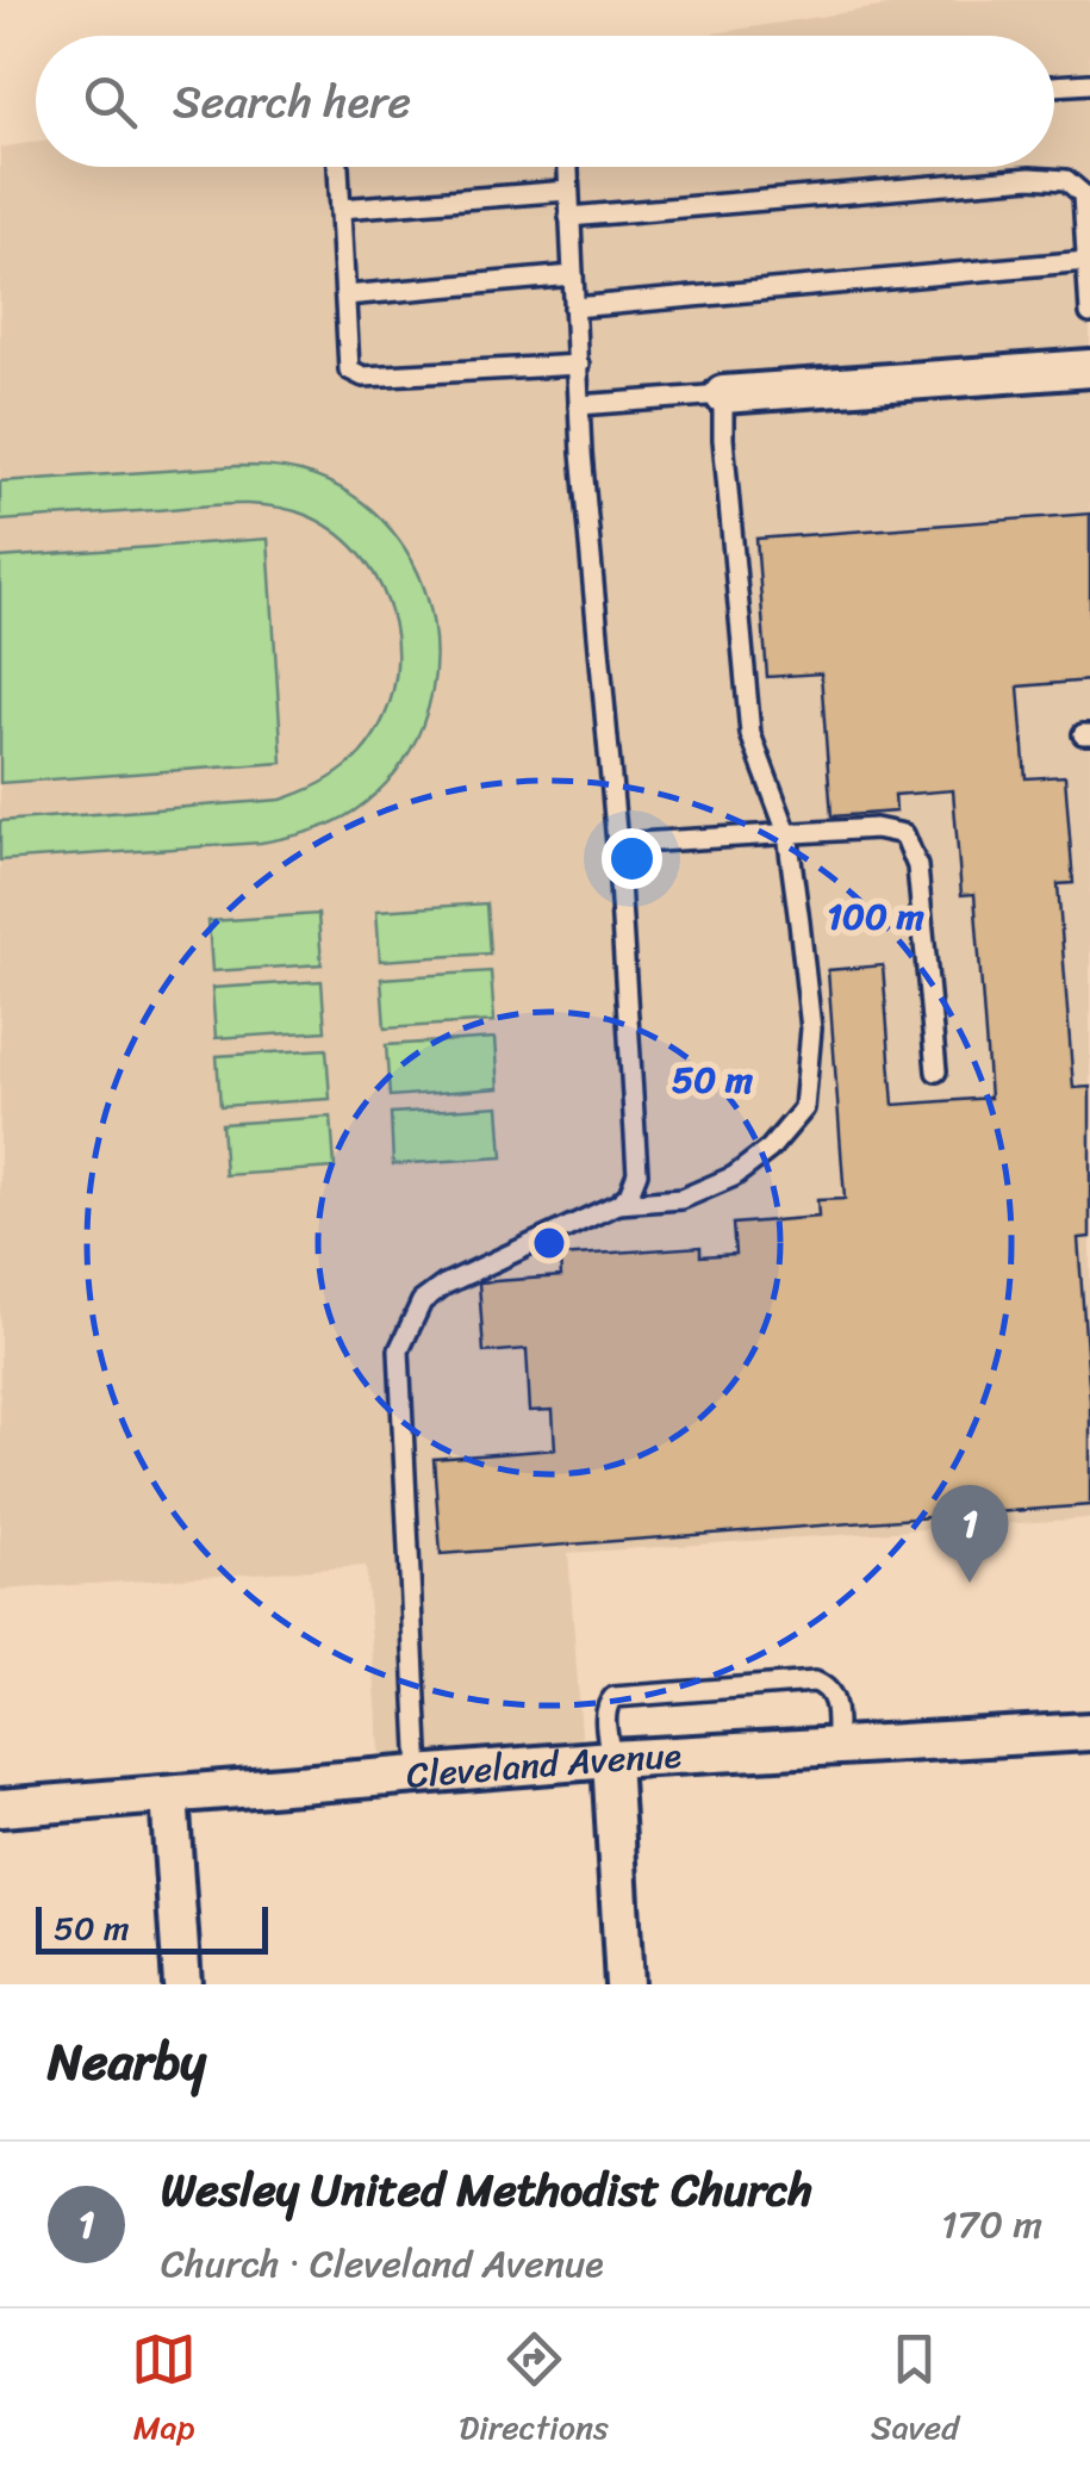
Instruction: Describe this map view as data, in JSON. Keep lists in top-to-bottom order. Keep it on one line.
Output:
{"streets":{"street":["Cleveland Avenue"]},"scale_bar":"50 m","page":{"search":"Search here","pins":"1","scale":"50 m","heading":"Nearby","list":[{"mark":"1","name":"Wesley United Methodist Church","note":"Church · Cleveland Avenue","value":"170 m"}],"nav":["Map","Directions","Saved"]},"rings":["100 m","50 m"]}
